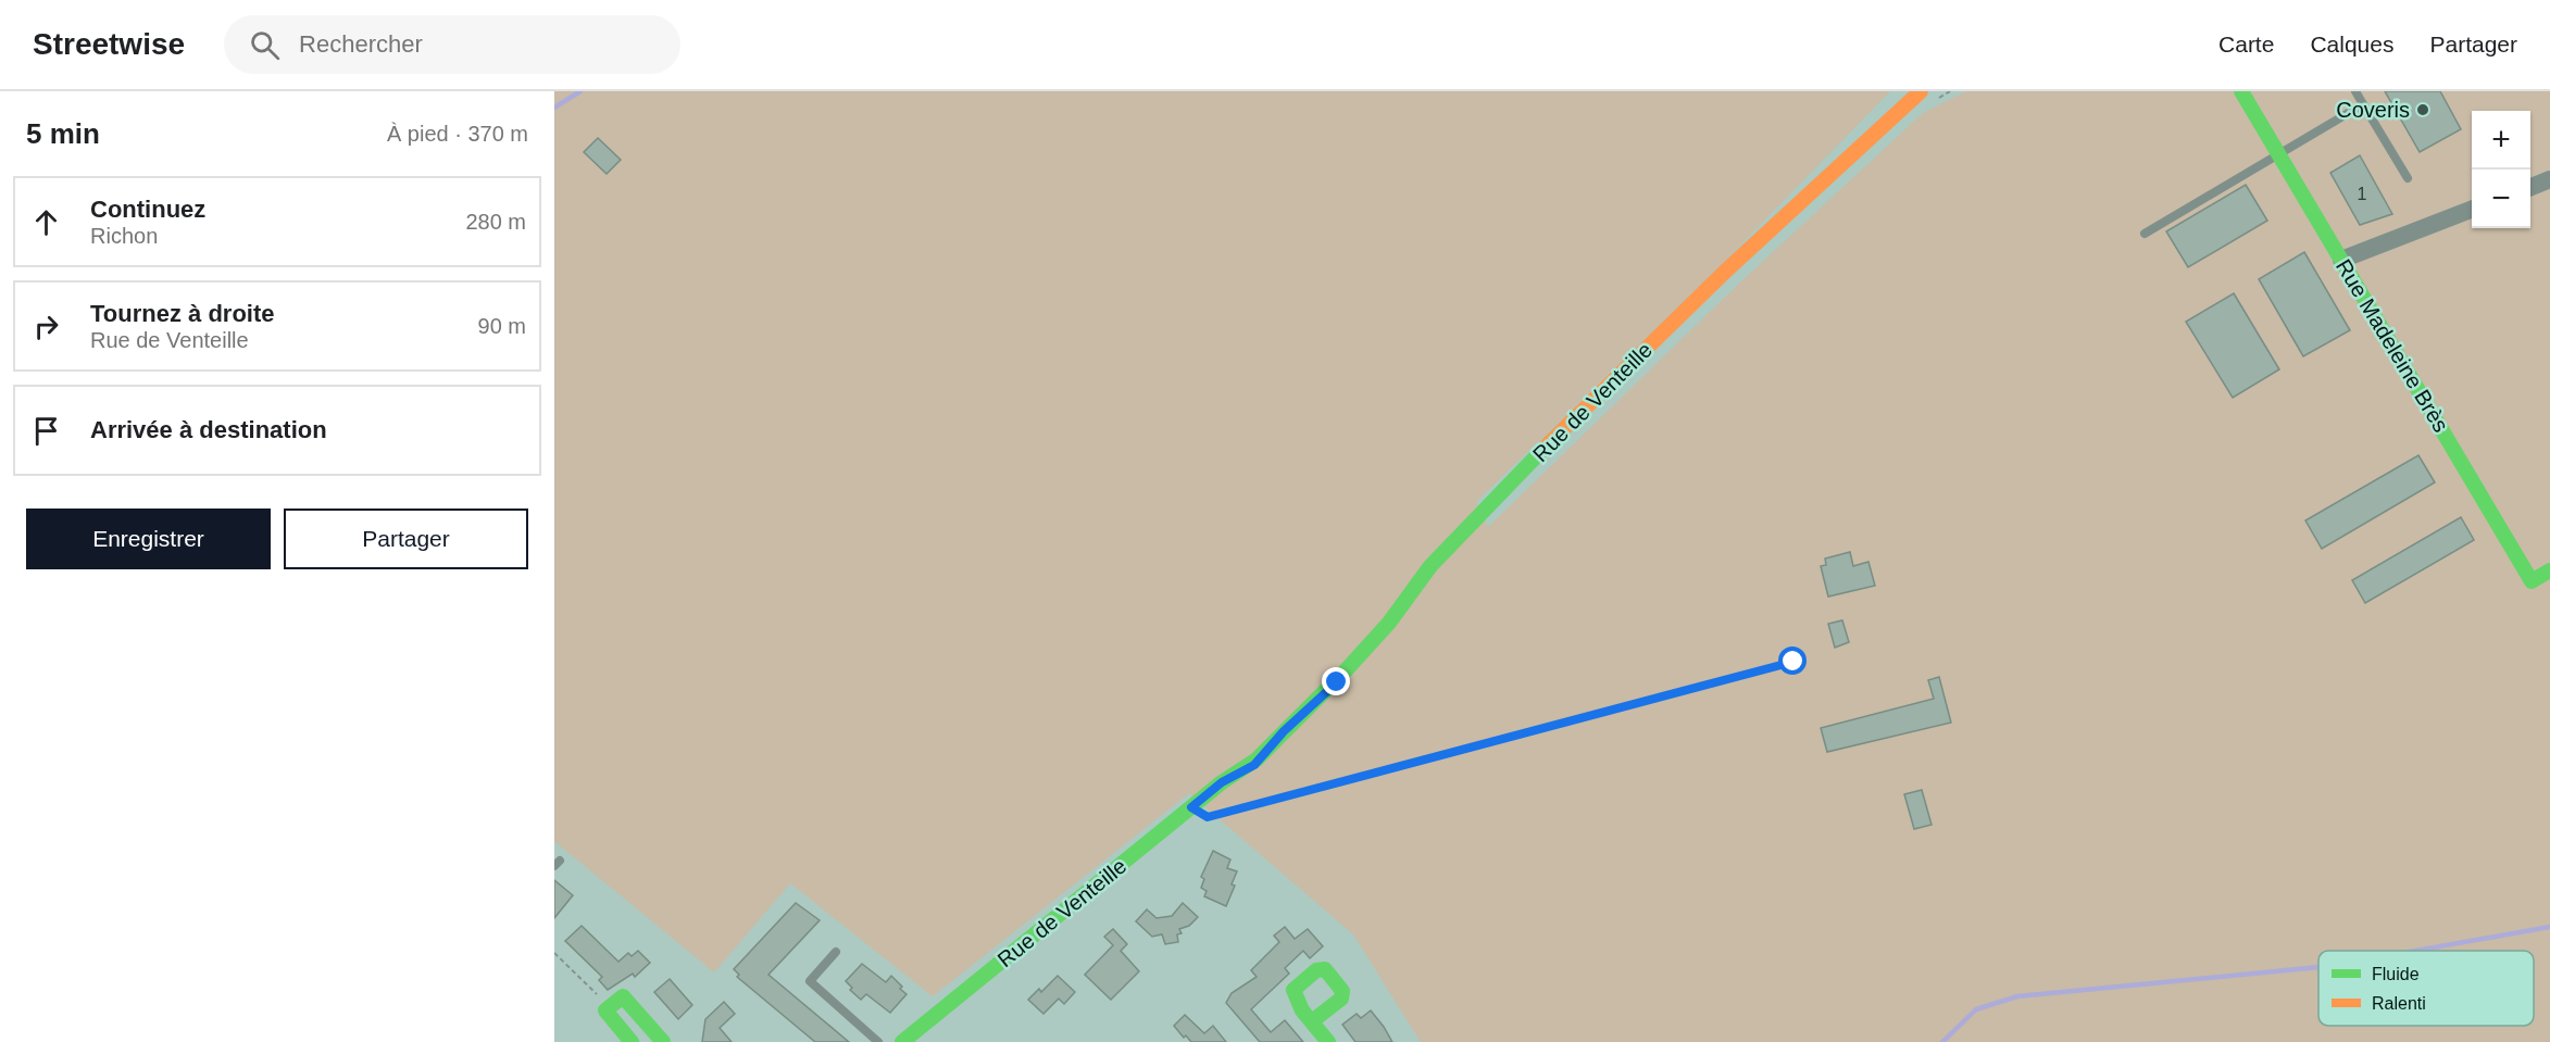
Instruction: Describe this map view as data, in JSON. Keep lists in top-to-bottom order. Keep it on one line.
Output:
{"streets":{"street":["Rue Madeleine Brès","Rue de Venteille"]},"places":["Coveris"],"house_numbers":["1"],"legend":["Fluide","Ralenti"],"page":{"header":"Streetwise","search":"Rechercher","nav":["Carte","Calques","Partager"],"heading":["5 min","À pied · 370 m"],"map_buttons":["+","−"],"list":[["Continuez","Richon","280 m"],["Tournez à droite","Rue de Venteille","90 m"],"Arrivée à destination"],"buttons":["Enregistrer","Partager"]}}
